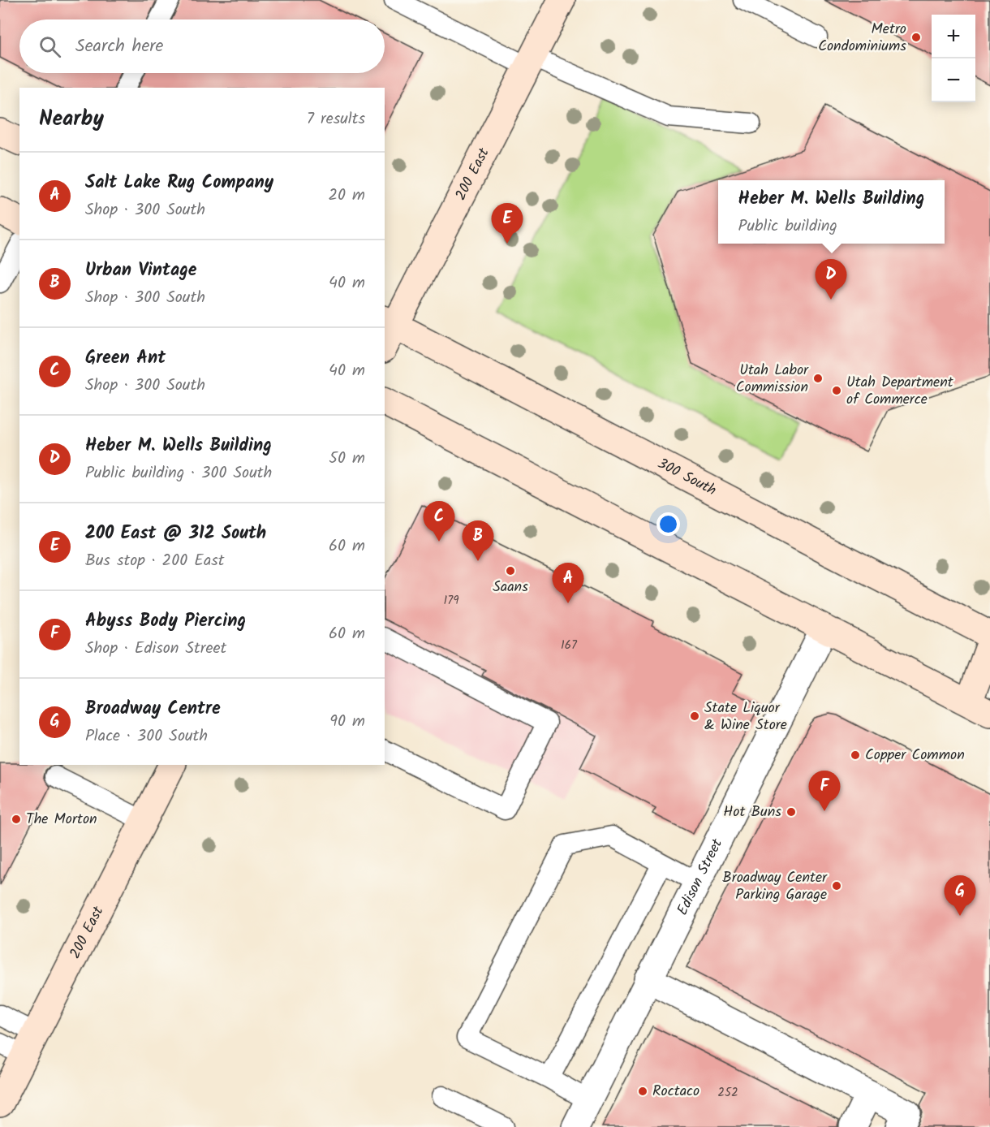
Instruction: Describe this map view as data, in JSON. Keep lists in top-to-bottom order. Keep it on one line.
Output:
{"streets":{"street":["200 East","300 South","Edison Street"]},"crossings":[["200 East","300 South"]],"places":["Metro Condominiums","Utah Labor Commission","Utah Department of Commerce","Saans","State Liquor & Wine Store","Copper Common","Hot Buns","The Morton","Broadway Center Parking Garage","Roctaco"],"house_numbers":["179","167","252"],"page":{"map_buttons":["+","−"],"search":"Search here","heading":["Nearby","7 results"],"list":[{"mark":"A","name":"Salt Lake Rug Company","note":"Shop · 300 South","value":"20 m"},{"mark":"B","name":"Urban Vintage","note":"Shop · 300 South","value":"40 m"},{"mark":"C","name":"Green Ant","note":"Shop · 300 South","value":"40 m"},{"mark":"D","name":"Heber M. Wells Building","note":"Public building · 300 South","value":"50 m"},{"mark":"E","name":"200 East @ 312 South","note":"Bus stop · 200 East","value":"60 m"},{"mark":"F","name":"Abyss Body Piercing","note":"Shop · Edison Street","value":"60 m"},{"mark":"G","name":"Broadway Centre","note":"Place · 300 South","value":"90 m"}],"popup":["Heber M. Wells Building","Public building"],"pins":["E","D","C","B","A","F","G"]}}
